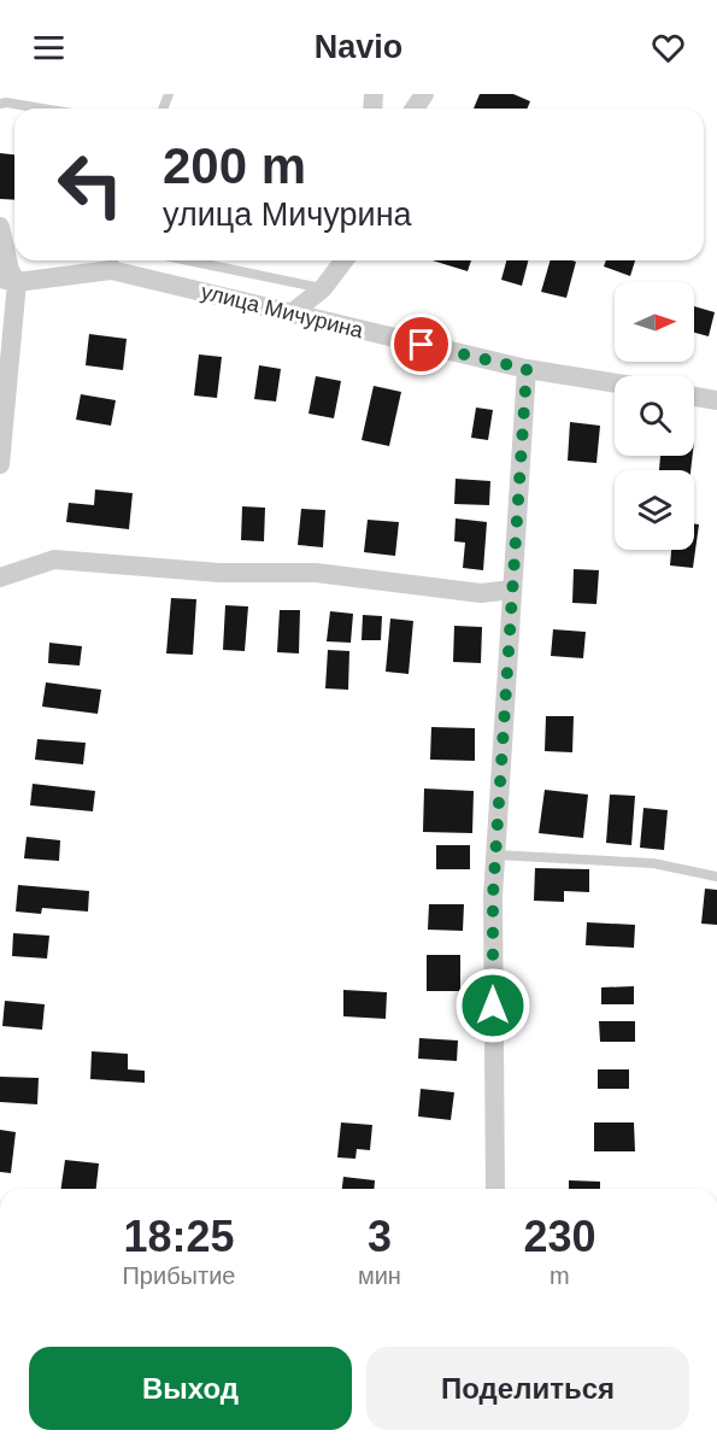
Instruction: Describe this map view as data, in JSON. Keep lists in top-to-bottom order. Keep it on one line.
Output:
{"streets":{"street":["улица Мичурина"]},"north":"right","page":{"header":"Navio","turn":["200 m","улица Мичурина"],"eta":["18:25","Прибытие","3","мин","230","m"],"buttons":["Выход","Поделиться"]}}
